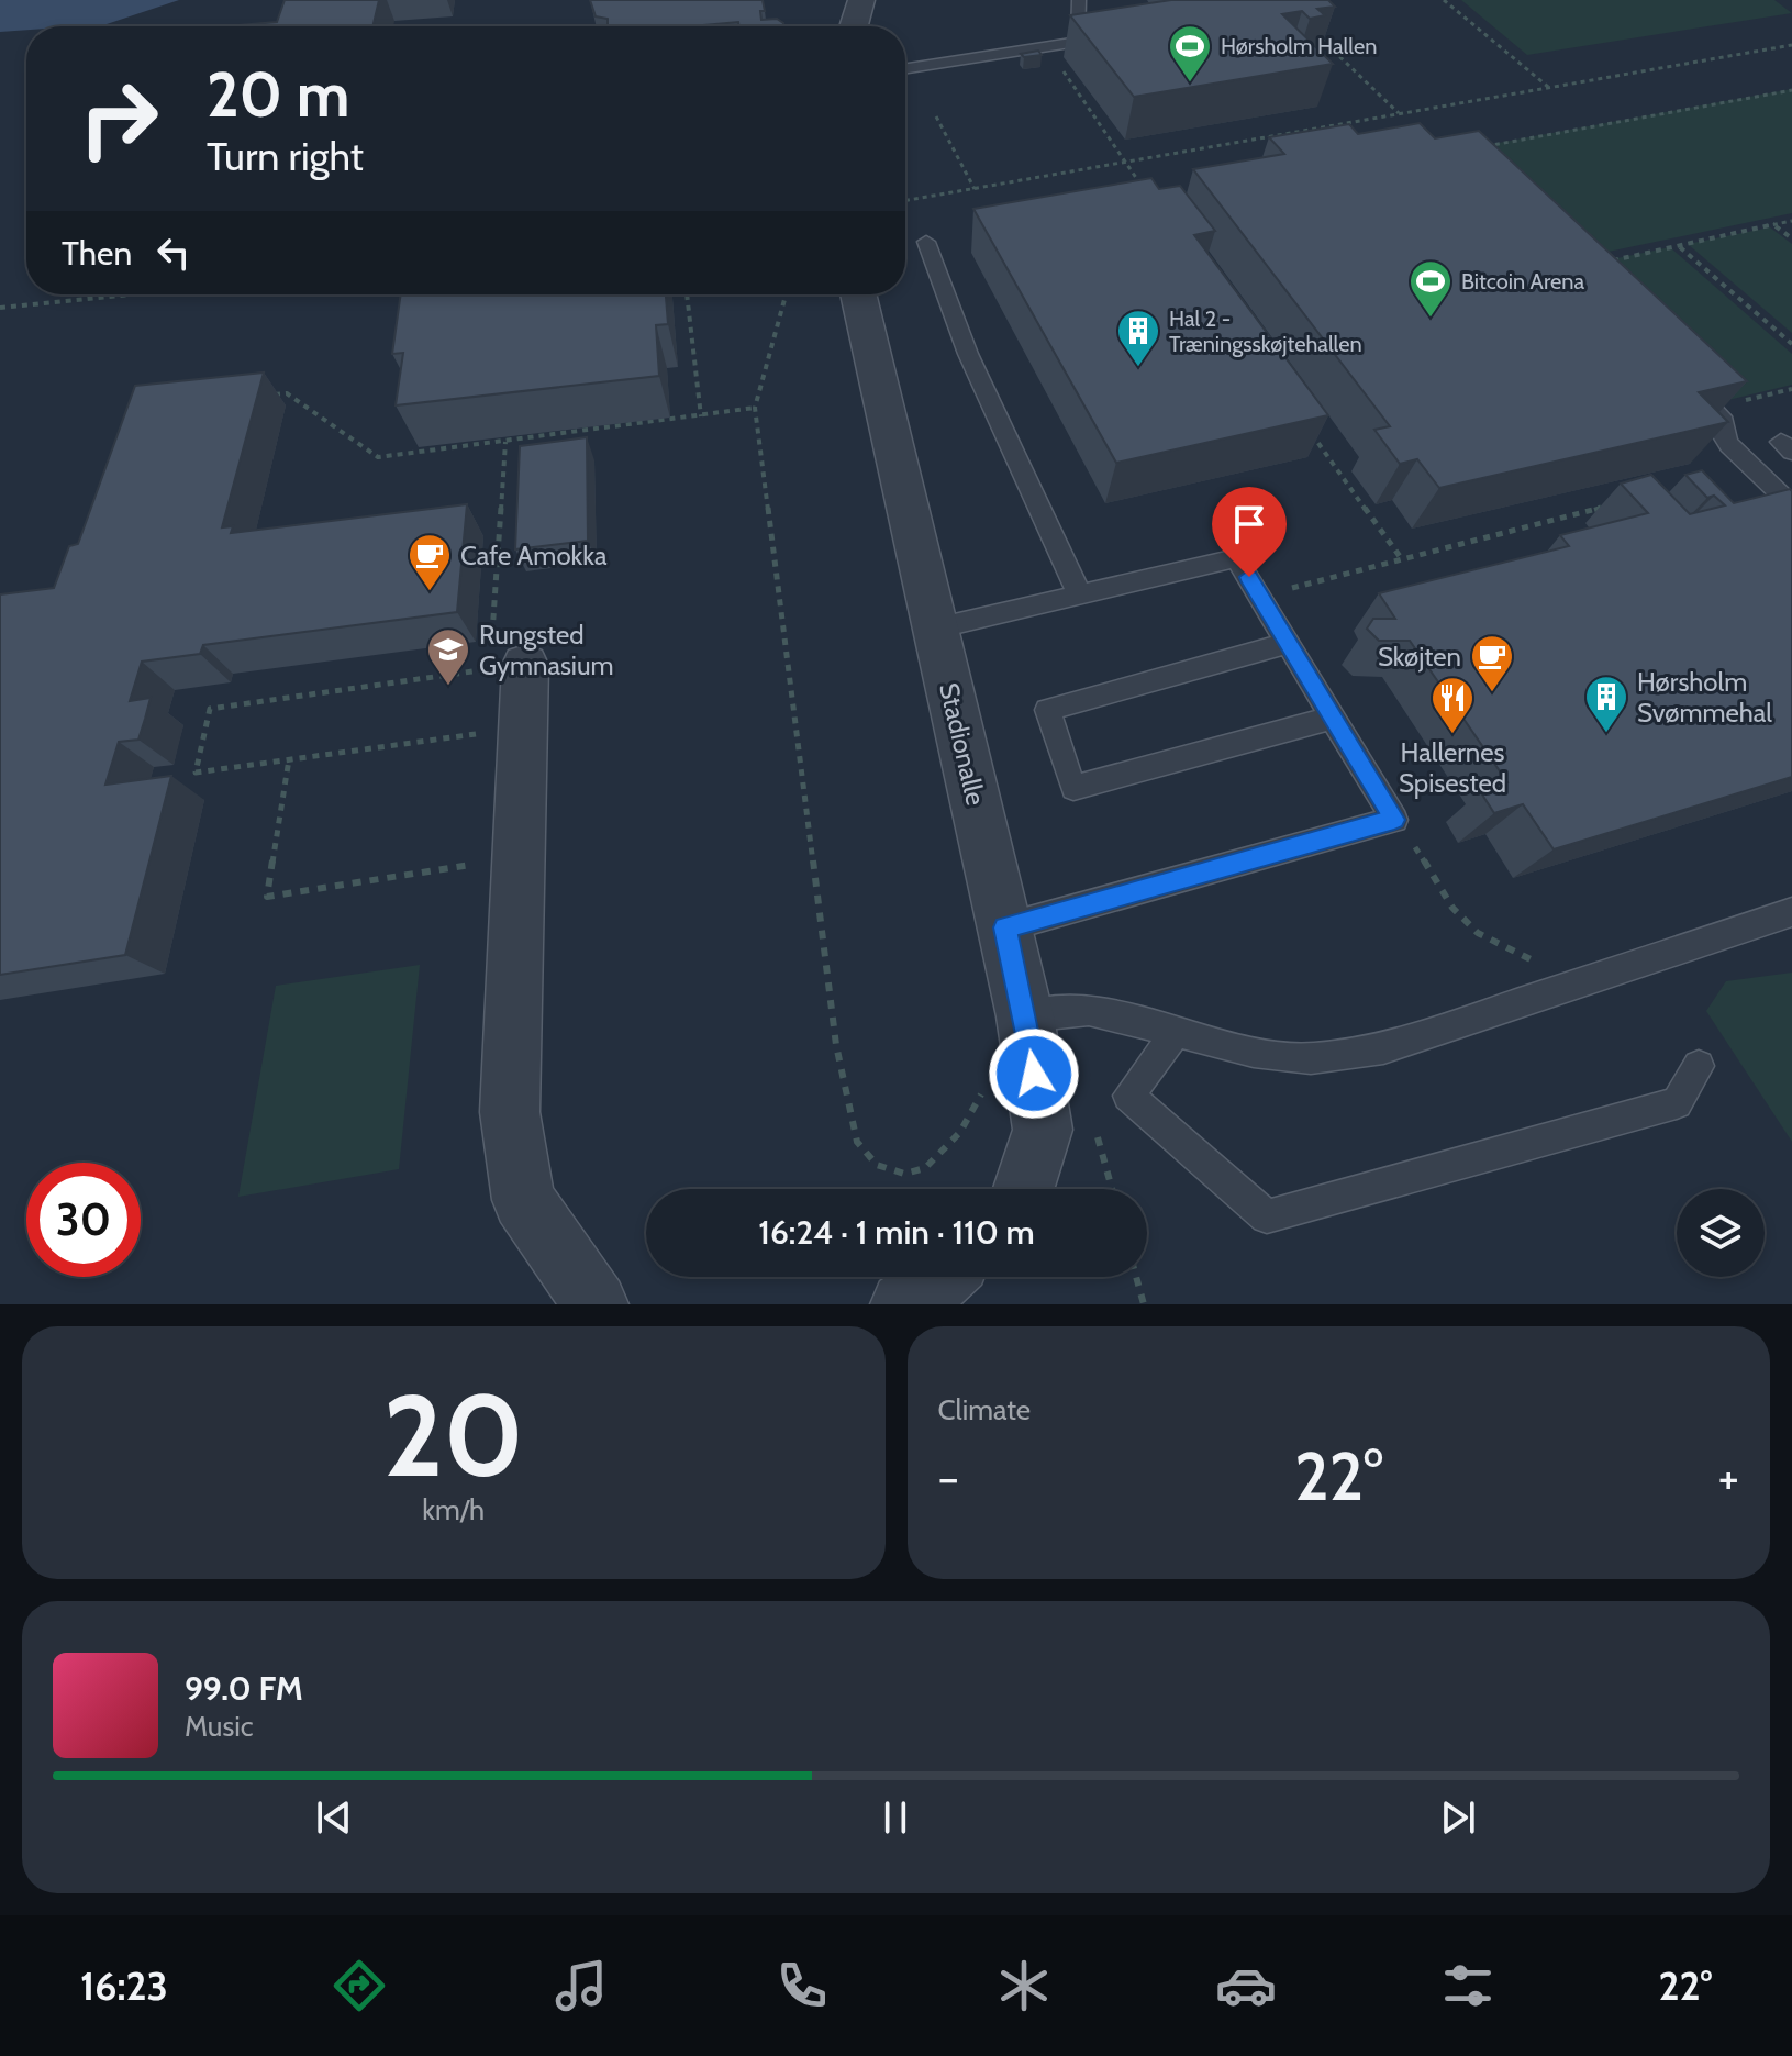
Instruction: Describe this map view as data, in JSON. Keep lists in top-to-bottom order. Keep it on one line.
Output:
{"streets":{"street":["Stadionalle"]},"places":{"sports":["Hørsholm Hallen","Bitcoin Arena"],"building":["Hal 2 - Træningsskøjtehallen","Hørsholm Svømmehal"],"cafe":["Cafe Amokka","Skøjten"],"school or university":["Rungsted Gymnasium"],"restaurant":["Hallernes Spisested"]},"page":{"turn":["20 m","Turn right"],"then":"Then","limit":"30","trip":"16:24 · 1 min · 110 m","tile":[["20","km/h"],"Climate"],"heat":["−","22°","+"],"song":["99.0 FM","Music"],"tabs":["16:23","22°"]}}
